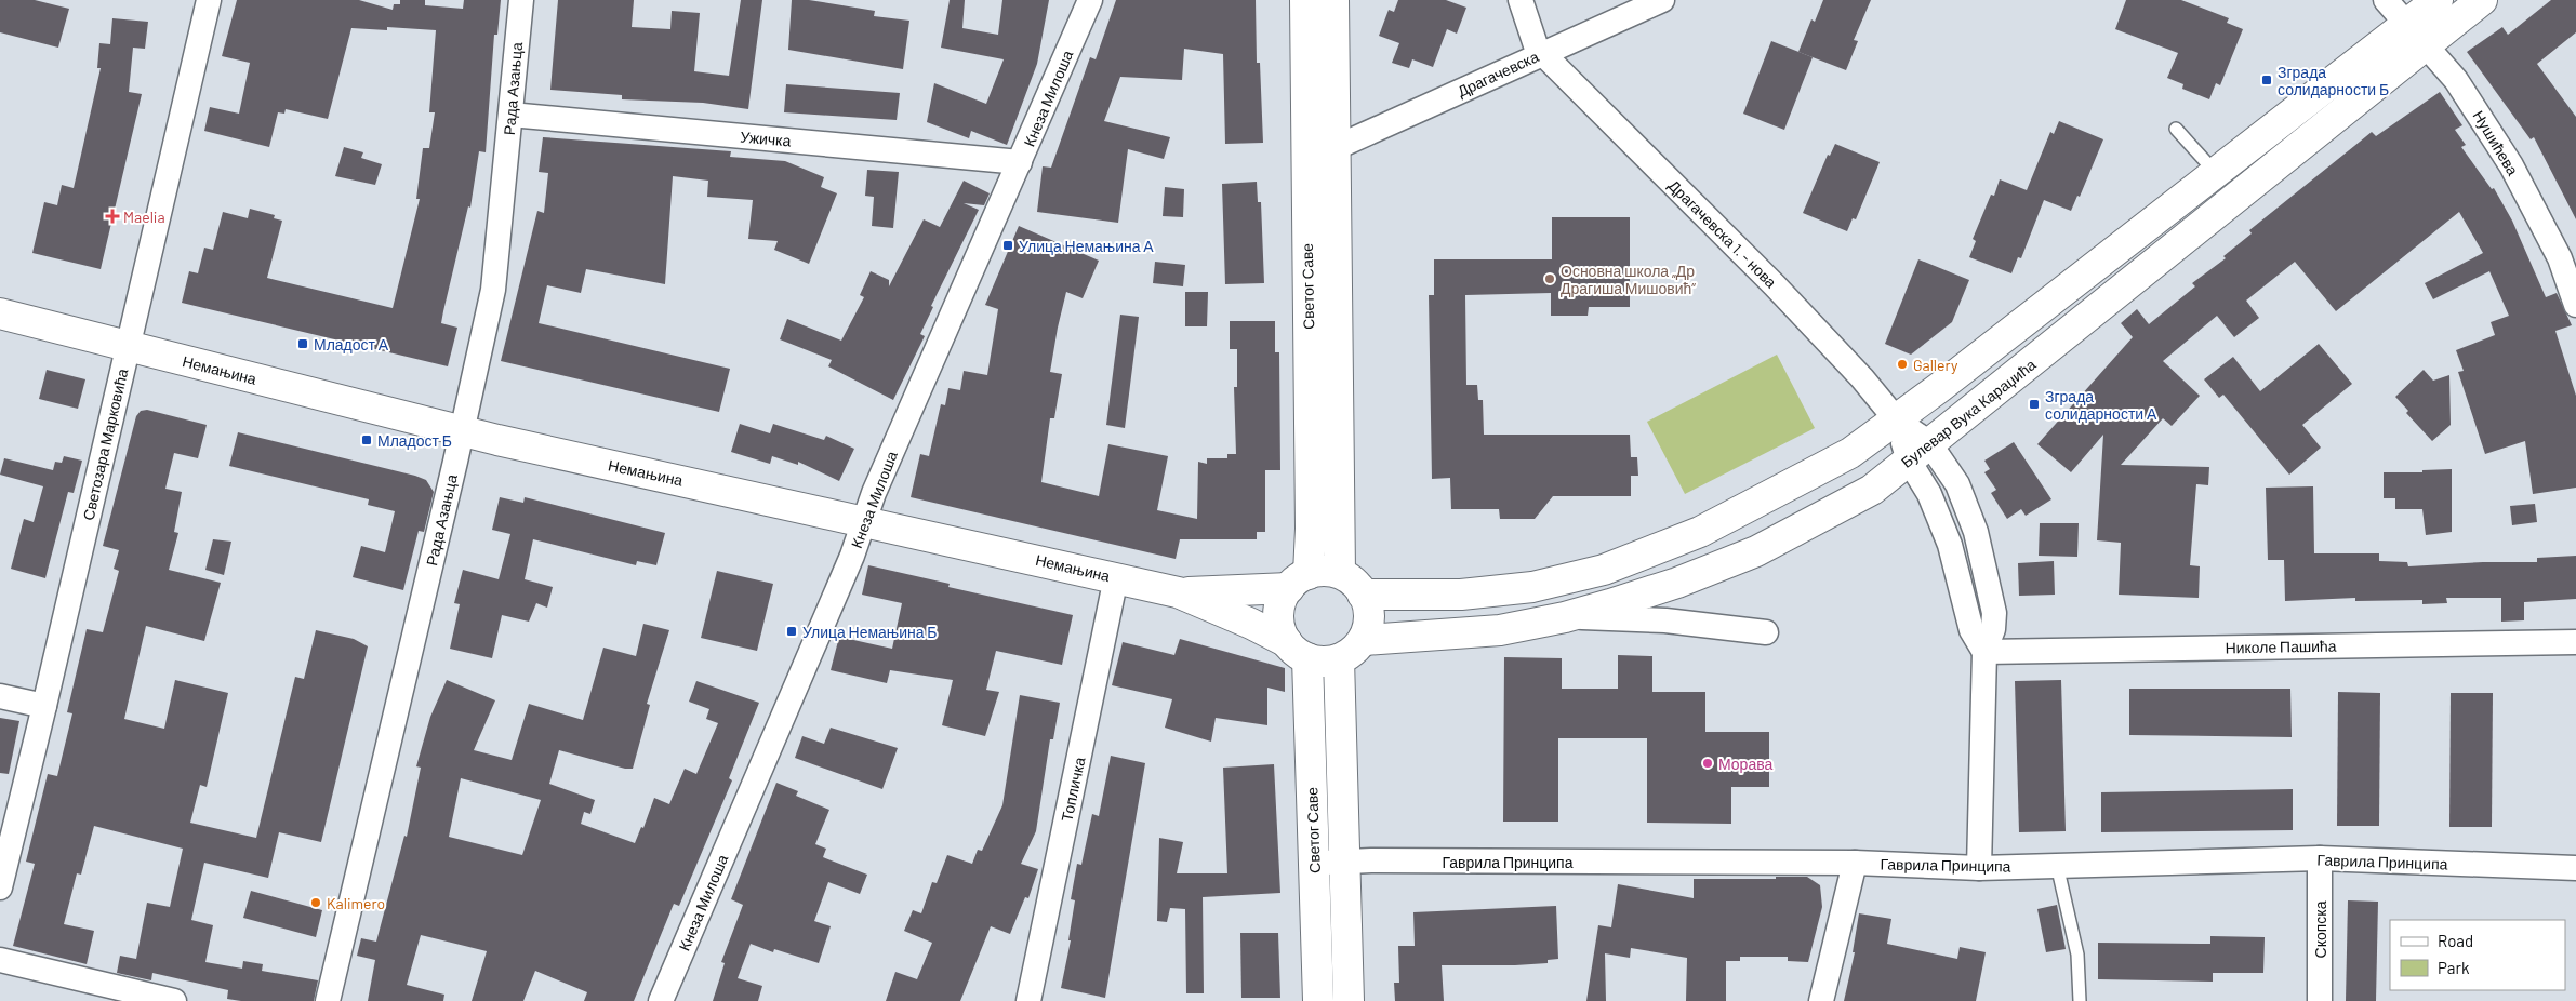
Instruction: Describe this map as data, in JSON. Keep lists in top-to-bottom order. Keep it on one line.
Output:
{"streets":{"street":["Драгачевска","Рада Азањца","Кнеза Милоша","Ужичка","Нушићева","Драгачевска 1. - нова","Светог Саве","Немањина","Булевар Вука Караџића","Светозара Марковића","Николе Пашића","Топличка","Гаврила Принципа","Скопска"]},"crossings":[["Драгачевска","Драгачевска 1. - нова"],["Драгачевска","Светог Саве"],["Рада Азањца","Ужичка"],["Рада Азањца","Немањина"],["Кнеза Милоша","Ужичка"],["Кнеза Милоша","Немањина"],["Нушићева","Булевар Вука Караџића"],["Драгачевска 1. - нова","Булевар Вука Караџића"],["Светог Саве","Немањина"],["Светог Саве","Булевар Вука Караџића"],["Светог Саве","Гаврила Принципа"],["Немањина","Булевар Вука Караџића"],["Немањина","Светозара Марковића"],["Немањина","Топличка"],["Гаврила Принципа","Скопска"]],"places":{"transit":["Зграда солидарности Б","Улица Немањина А","Младост А","Зграда солидарности А","Младост Б","Улица Немањина Б"],"health":["Maelia"],"other":["Основна школа „Др Драгиша Мишовић”","Gallery","Морава","Kalimero"]},"legend":["Road","Park"]}
